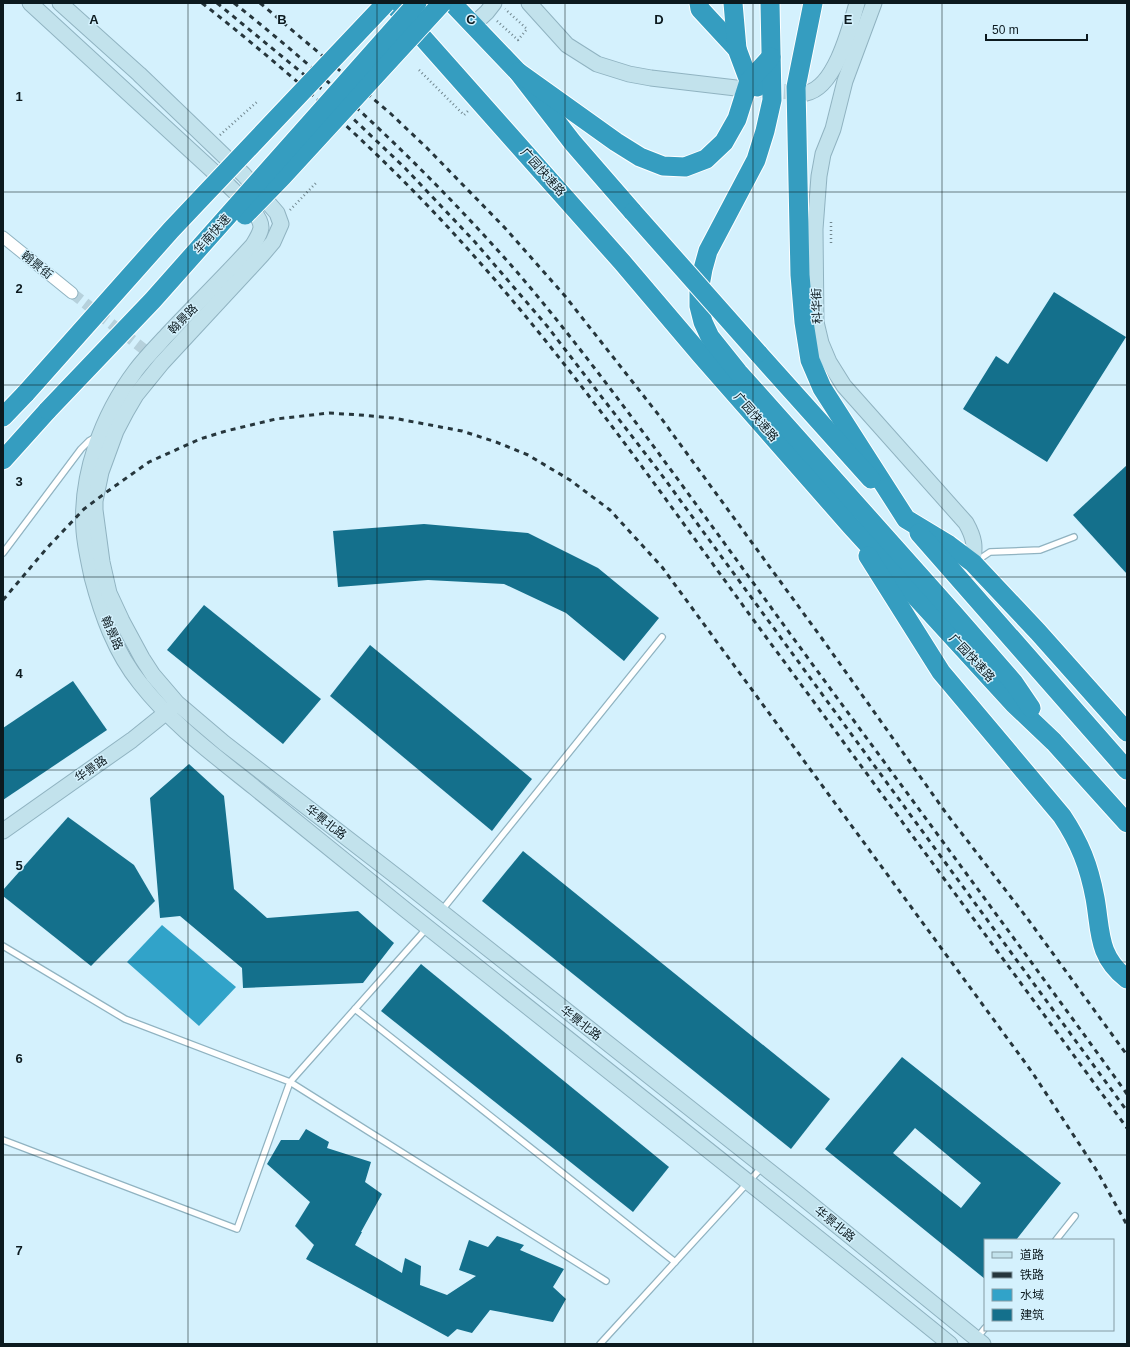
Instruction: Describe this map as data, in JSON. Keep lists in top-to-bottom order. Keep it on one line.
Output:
{"streets":{"highway":["广园快速路","华南快速"],"street":["翰景街","科华街","翰景路","华景路","华景北路"]},"crossings":[["翰景路","华景路"],["翰景路","华景北路"],["华景路","华景北路"]],"legend":["道路","铁路","水域","建筑"],"scale_bar":"50 m","grid":{"columns":["A","B","C","D","E"],"rows":["1","2","3","4","5","6","7"]}}
